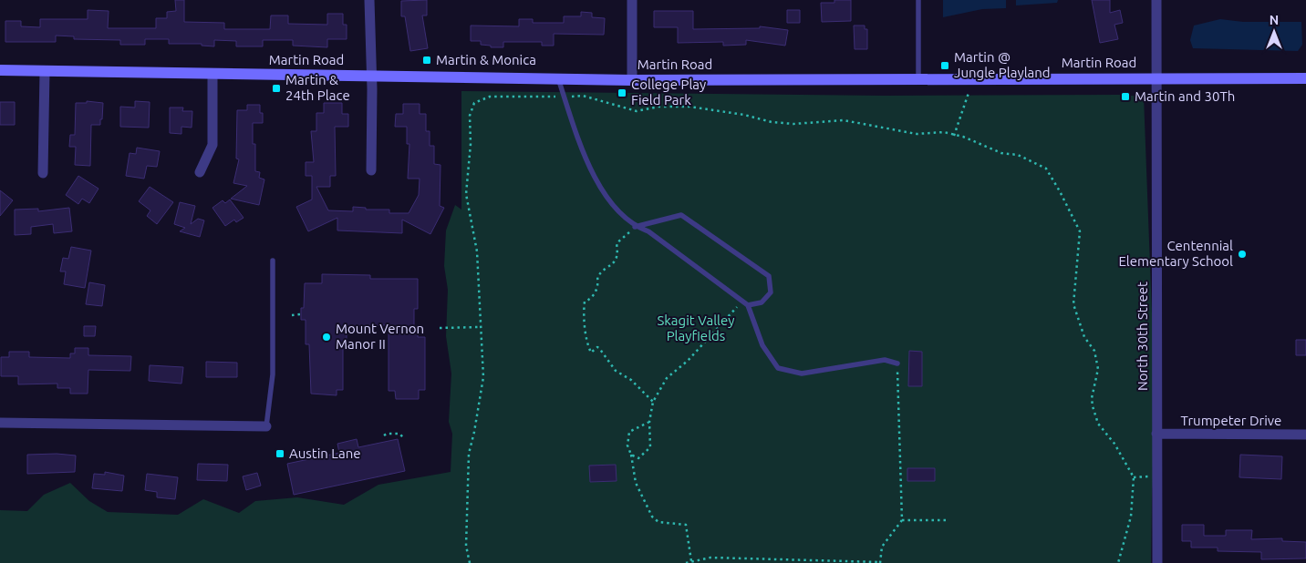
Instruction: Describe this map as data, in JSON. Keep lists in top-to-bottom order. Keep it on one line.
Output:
{"streets":{"street":["Martin Road","North 30th Street","Trumpeter Drive"]},"crossings":[["Martin Road","North 30th Street"],["North 30th Street","Trumpeter Drive"]],"parks":["Skagit Valley Playfields"],"places":{"transit":["Martin & Monica","Martin @ Jungle Playland","Martin & 24th Place","College Play Field Park","Martin and 30Th","Austin Lane"],"other":["Centennial Elementary School","Mount Vernon Manor II"]},"north":"top"}
